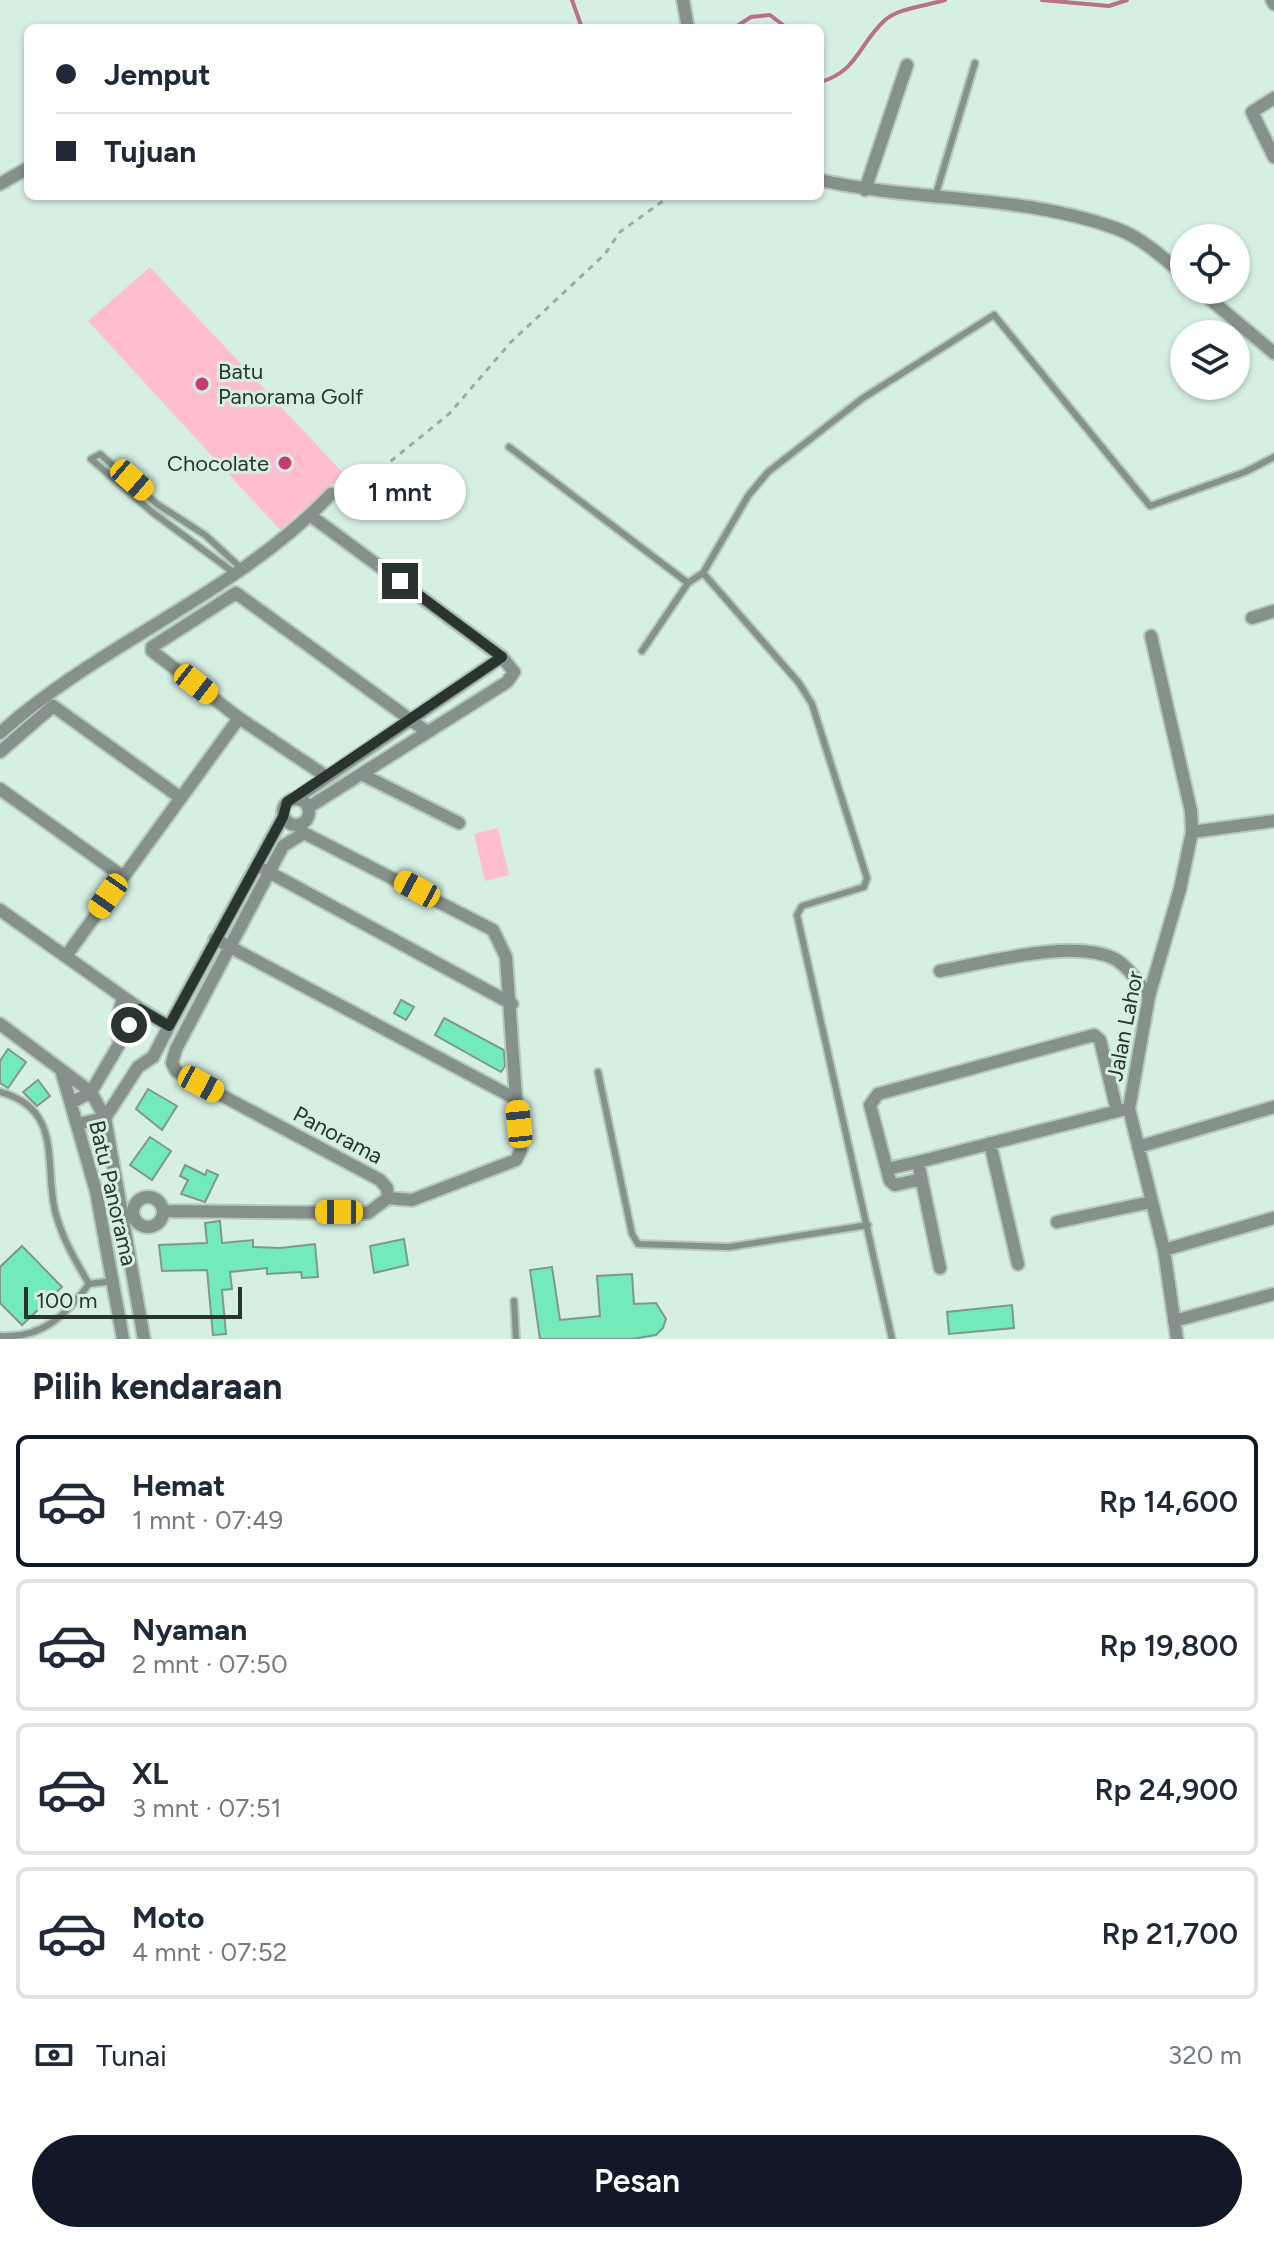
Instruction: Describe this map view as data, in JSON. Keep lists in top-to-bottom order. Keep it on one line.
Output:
{"streets":{"street":["Jalan Lahor","Panorama","Batu Panorama"]},"crossings":[["Panorama","Batu Panorama"]],"places":["Batu Panorama Golf","Chocolate"],"scale_bar":"100 m","page":{"banner":["Jemput","Tujuan"],"bubble":"1 mnt","scale":"100 m","heading":"Pilih kendaraan","list":[{"name":"Hemat","note":"1 mnt · 07:49","value":"Rp 14,600"},{"name":"Nyaman","note":"2 mnt · 07:50","value":"Rp 19,800"},{"name":"XL","note":"3 mnt · 07:51","value":"Rp 24,900"},{"name":"Moto","note":"4 mnt · 07:52","value":"Rp 21,700"}],"pay":["Tunai","320 m"],"buttons":"Pesan"}}
